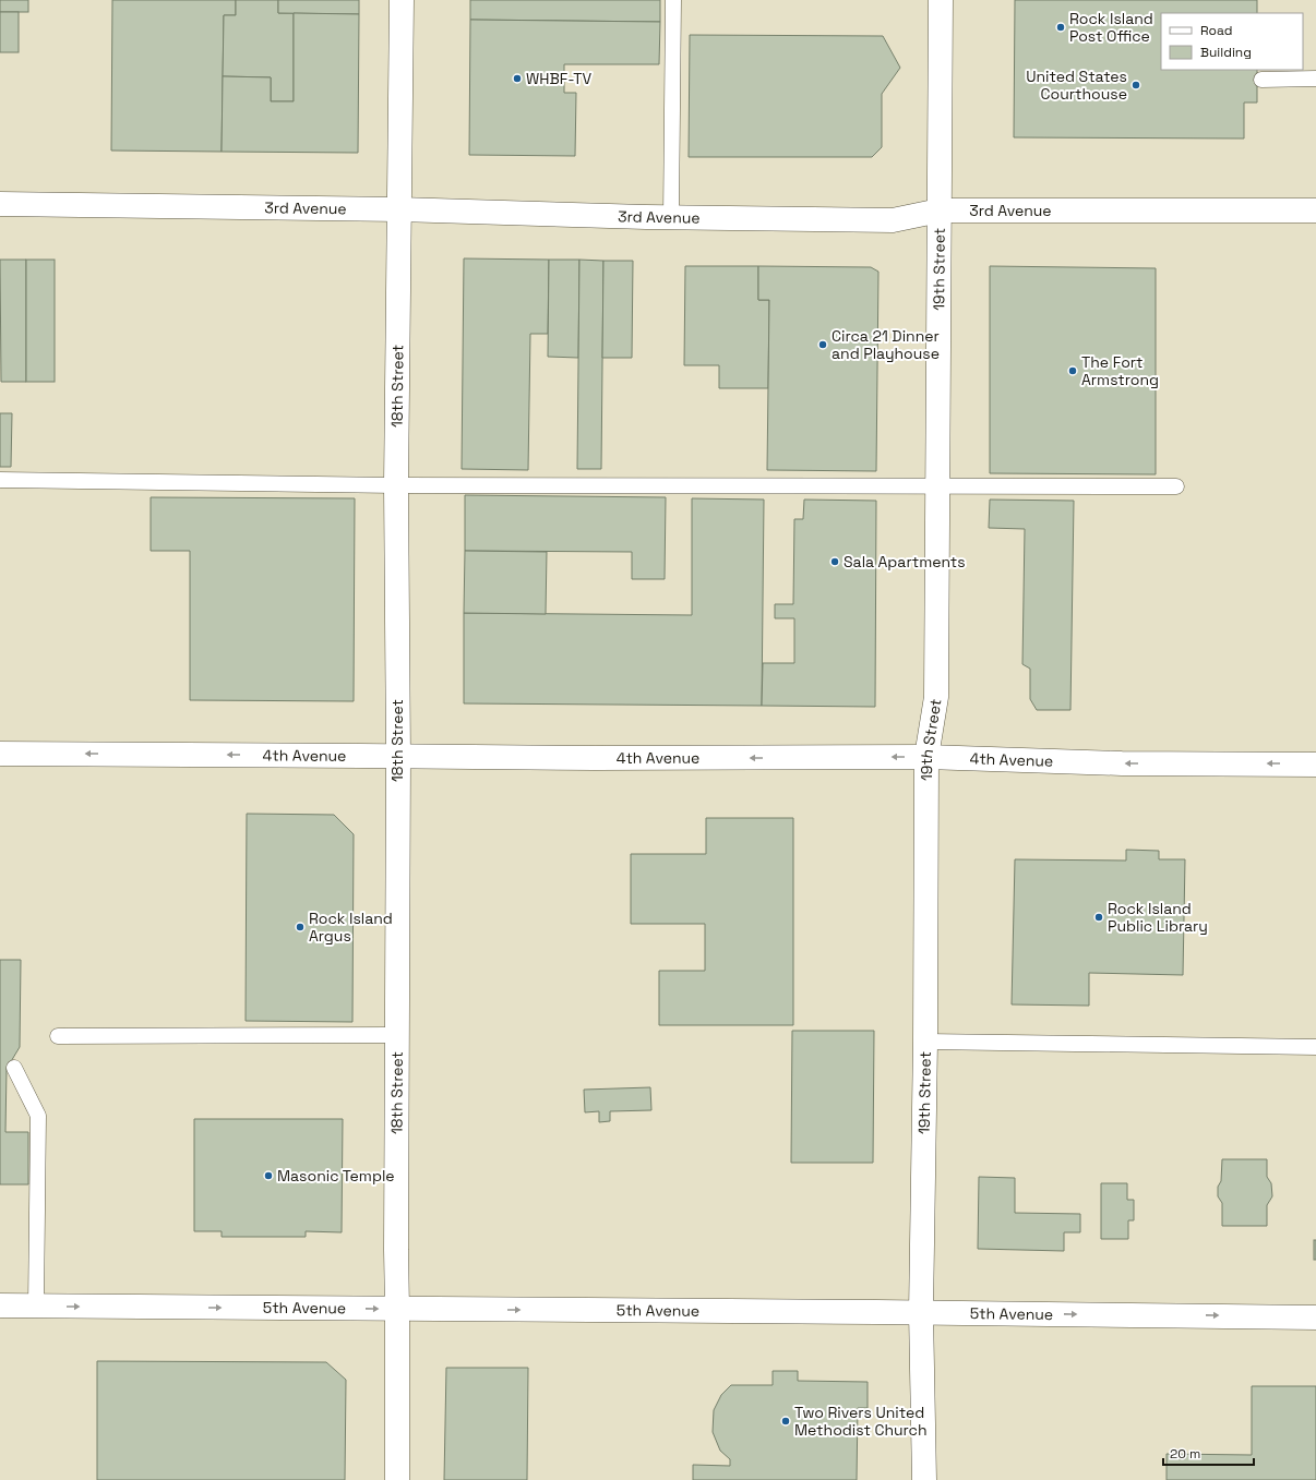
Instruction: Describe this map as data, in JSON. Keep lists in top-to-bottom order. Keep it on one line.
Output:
{"streets":{"street":["3rd Avenue","19th Street","18th Street","4th Avenue","5th Avenue"]},"crossings":[["3rd Avenue","19th Street"],["3rd Avenue","18th Street"],["19th Street","4th Avenue"],["19th Street","5th Avenue"],["18th Street","4th Avenue"],["18th Street","5th Avenue"]],"one_way":["4th Avenue","5th Avenue"],"places":["Rock Island Post Office","WHBF-TV","United States Courthouse","Circa 21 Dinner and Playhouse","The Fort Armstrong","Sala Apartments","Rock Island Public Library","Rock Island Argus","Masonic Temple","Two Rivers United Methodist Church"],"legend":["Road","Building"],"scale_bar":"20 m"}
